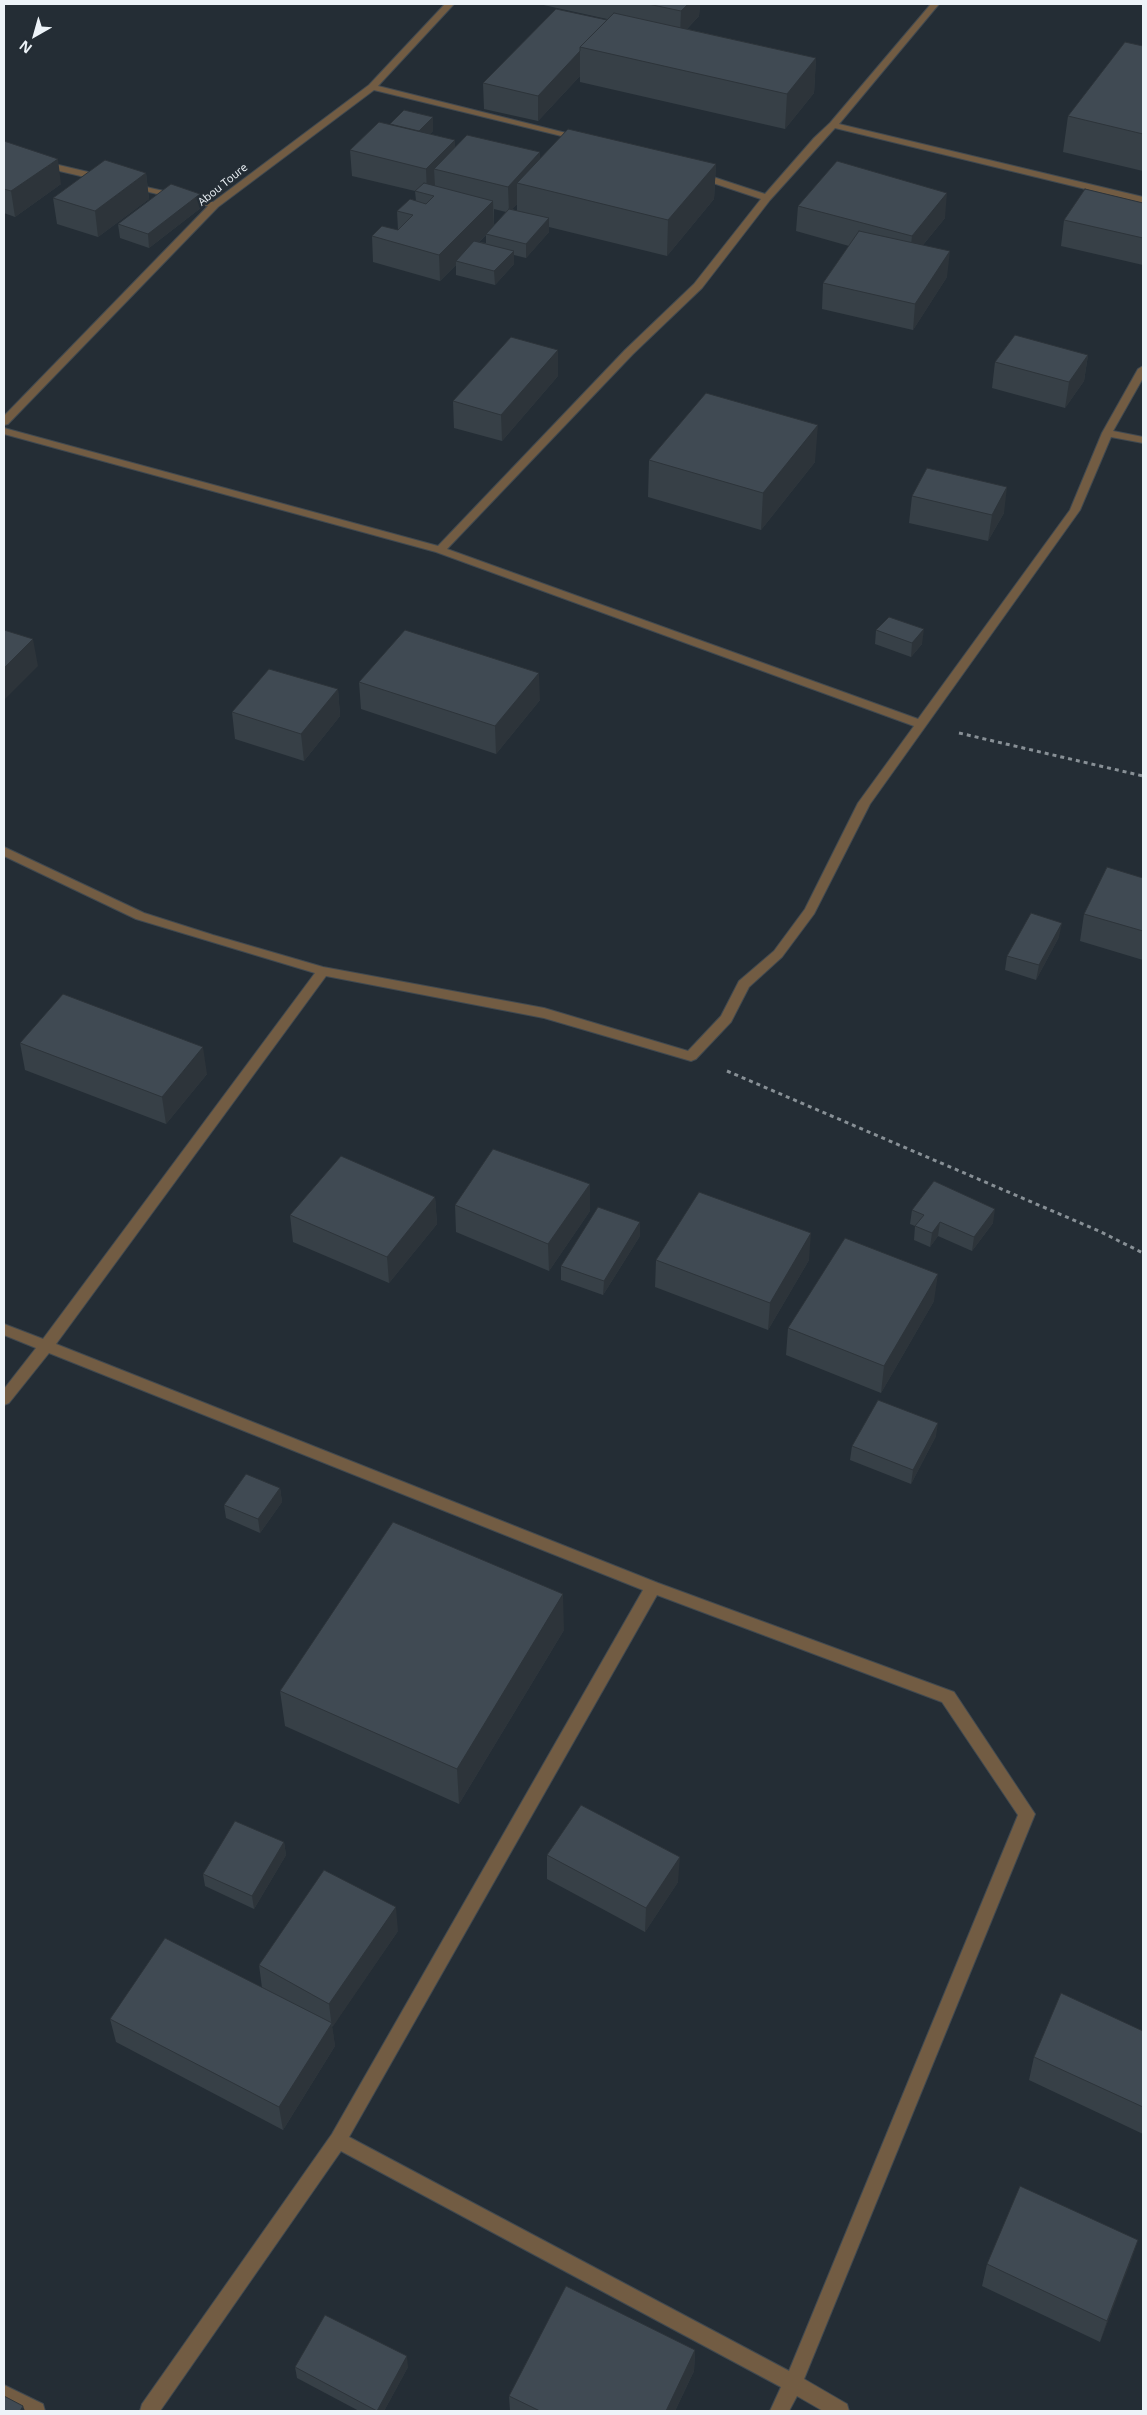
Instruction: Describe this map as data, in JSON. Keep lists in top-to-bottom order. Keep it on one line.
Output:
{"streets":{"street":["Abou Toure"]},"north":"bottom left"}
